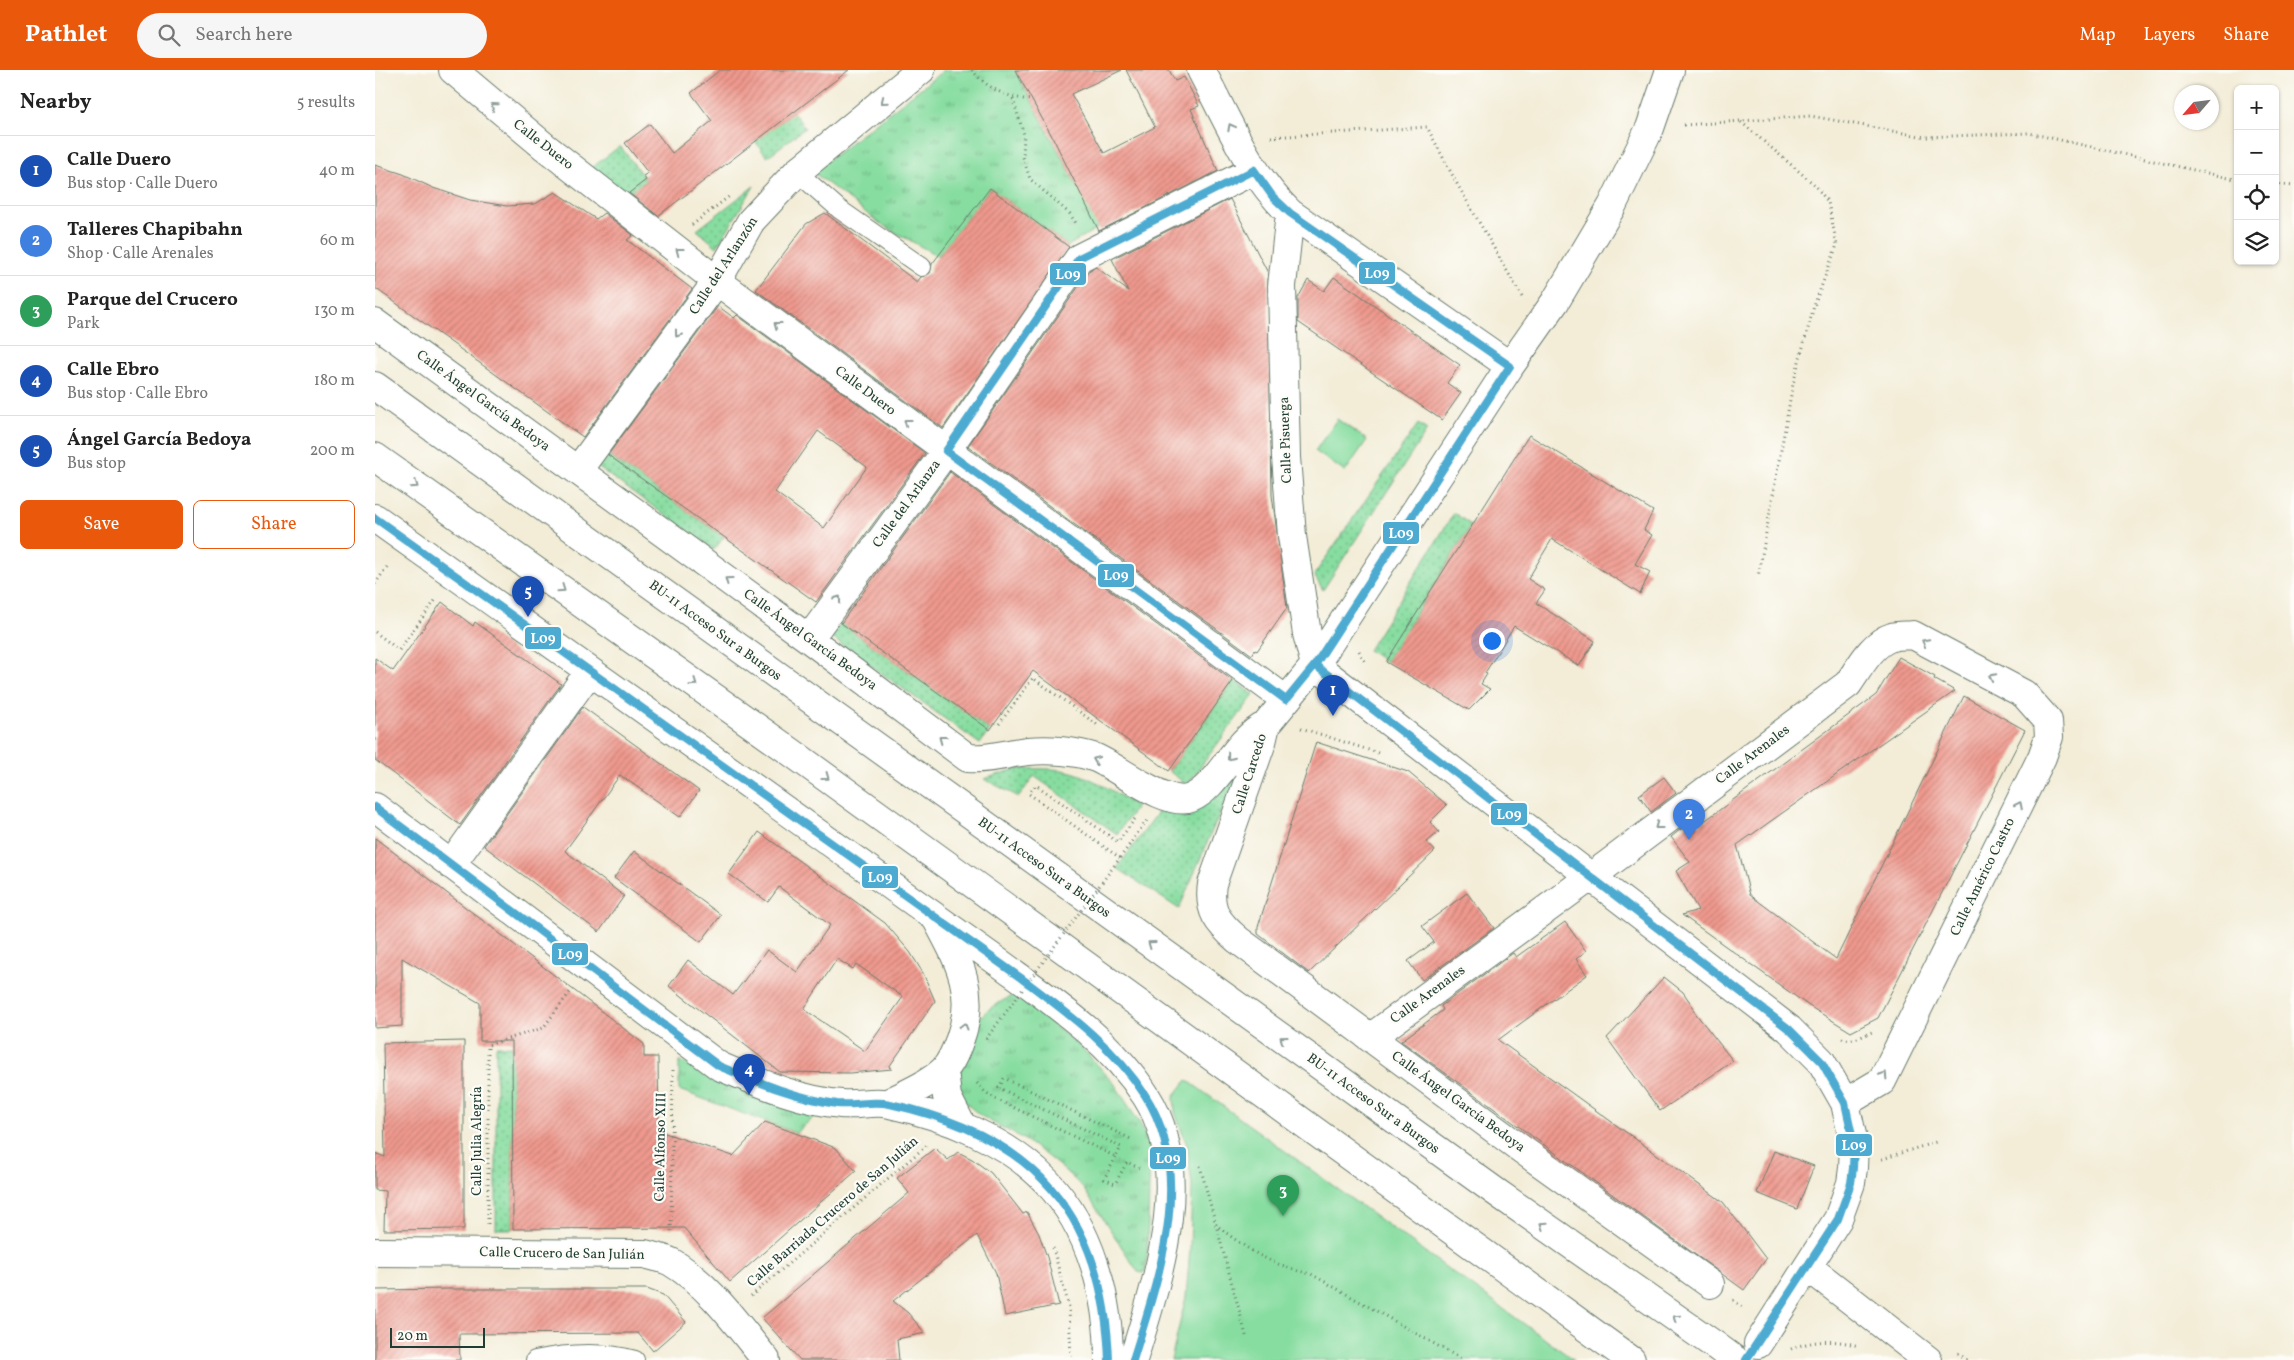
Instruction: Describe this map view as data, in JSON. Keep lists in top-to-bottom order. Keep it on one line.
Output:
{"streets":{"main road":["Calle Duero","Calle del Arlanzón","Calle Ángel García Bedoya","Calle Pisuerga","Calle del Arlanza","BU-11 Acceso Sur a Burgos","Calle Arenales","Calle Carcedo","Calle Américo Castro","Calle Crucero de San Julián"],"path":["Calle Julia Alegría","Calle Alfonso XIII","Calle Barriada Crucero de San Julián"]},"crossings":[["Calle Duero","Calle del Arlanzón"],["Calle Duero","Calle del Arlanza"],["Calle Duero","Calle Carcedo"],["Calle del Arlanzón","Calle Ángel García Bedoya"],["Calle Ángel García Bedoya","Calle del Arlanza"],["Calle Ángel García Bedoya","Calle Arenales"],["Calle Ángel García Bedoya","Calle Carcedo"],["Calle Pisuerga","Calle Carcedo"],["Calle Arenales","Calle Américo Castro"]],"one_way":["Calle Duero","Calle del Arlanzón","Calle del Arlanza","Calle Arenales","Calle Américo Castro"],"lines":["transit line L09"],"scale_bar":"20 m","north":"bottom left","page":{"header":"Pathlet","search":"Search here","nav":["Map","Layers","Share"],"heading":["Nearby","5 results"],"map_buttons":["+","−"],"list":[{"mark":"1","name":"Calle Duero","note":"Bus stop · Calle Duero","value":"40 m"},{"mark":"2","name":"Talleres Chapibahn","note":"Shop · Calle Arenales","value":"60 m"},{"mark":"3","name":"Parque del Crucero","note":"Park","value":"130 m"},{"mark":"4","name":"Calle Ebro","note":"Bus stop · Calle Ebro","value":"180 m"},{"mark":"5","name":"Ángel García Bedoya","note":"Bus stop","value":"200 m"}],"buttons":["Save","Share"],"pins":["5","1","2","4","3"],"scale":"20 m"}}
